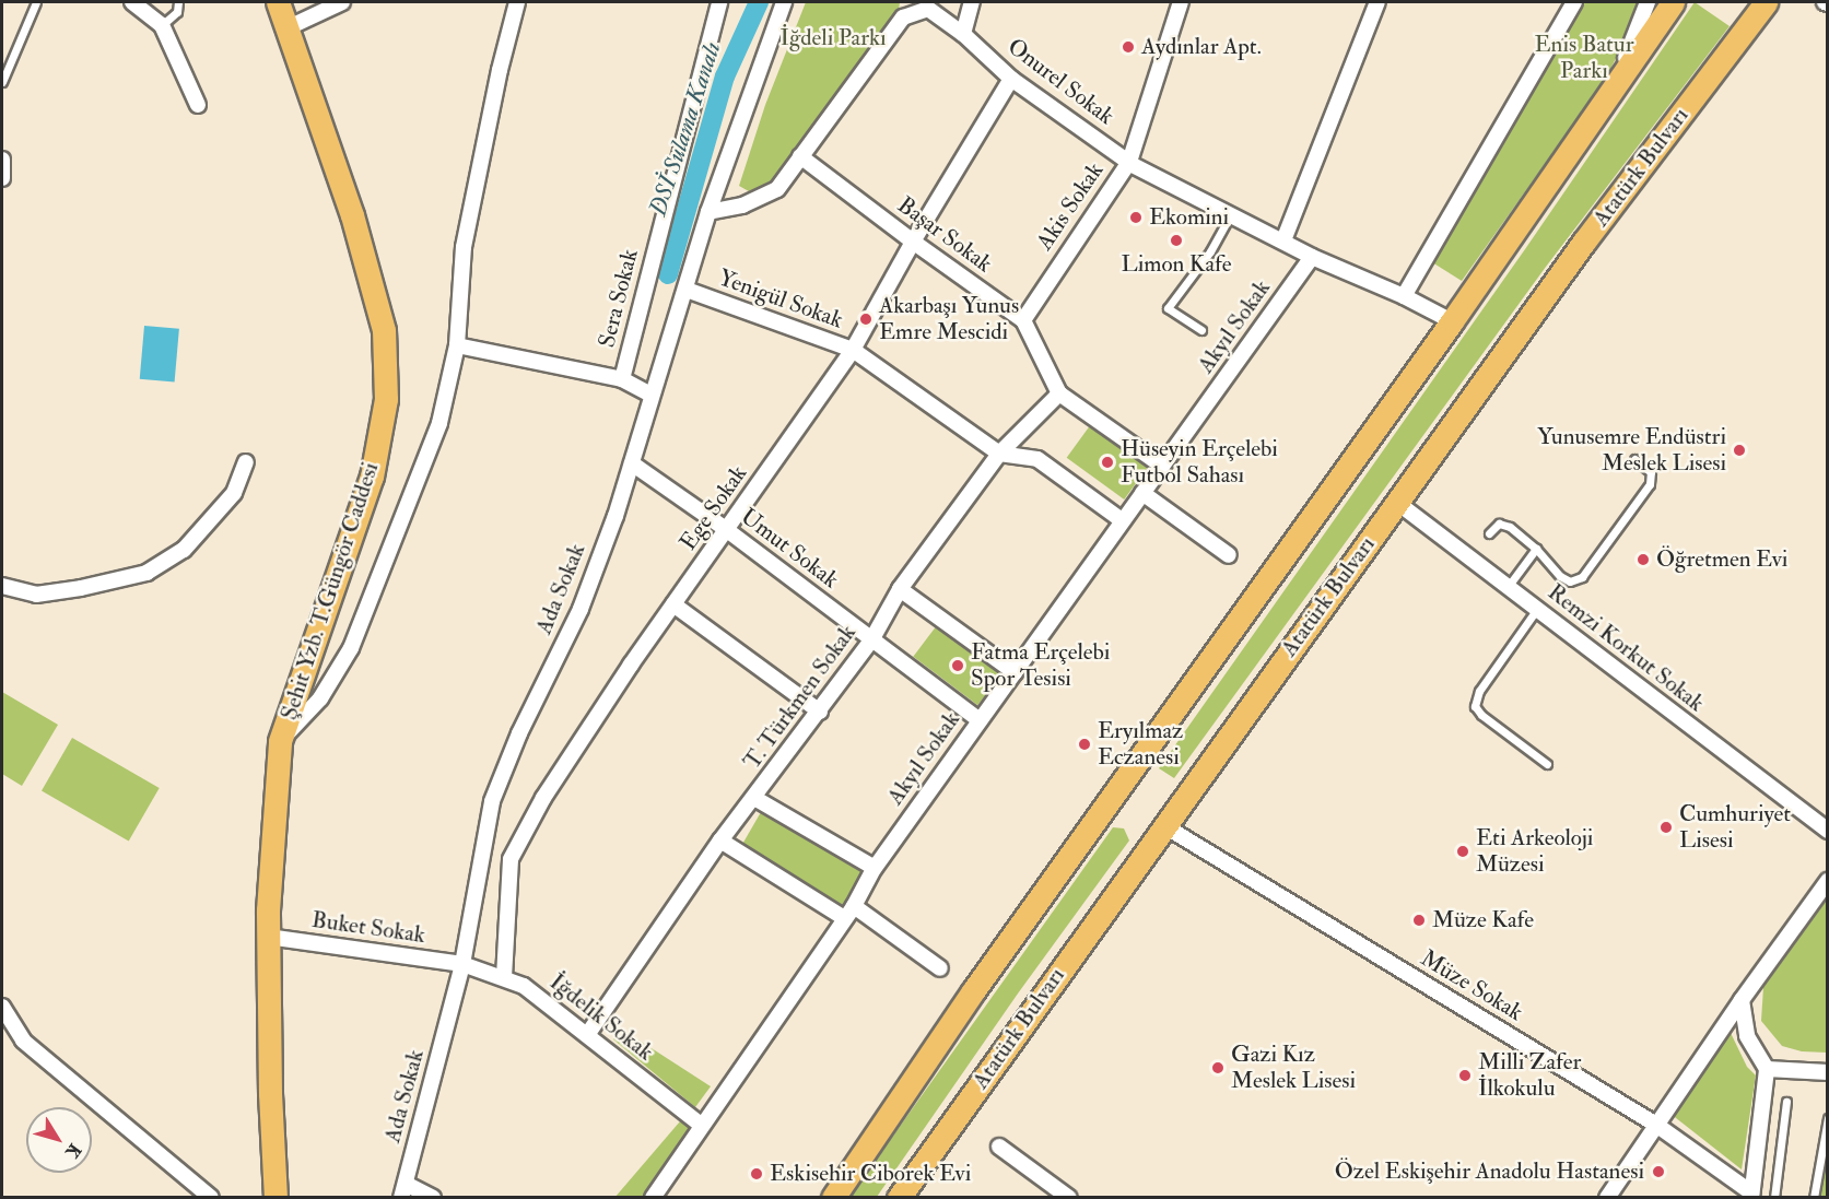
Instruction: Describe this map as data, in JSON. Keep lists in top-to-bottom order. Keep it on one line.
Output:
{"streets":{"main road":["Atatürk Bulvarı","Şehit Yzb. T.Güngör Caddesi"],"street":["Onurel Sokak","Akis Sokak","Başar Sokak","Sera Sokak","Yenigül Sokak","Akyıl Sokak","Ege Sokak","Umut Sokak","Ada Sokak","Remzi Korkut Sokak","T. Türkmen Sokak","Buket Sokak","Müze Sokak","İğdelik Sokak"]},"crossings":[["Onurel Sokak","Akis Sokak"],["Onurel Sokak","Başar Sokak"],["Onurel Sokak","Akyıl Sokak"],["Onurel Sokak","Ege Sokak"],["Onurel Sokak","Ada Sokak"],["Atatürk Bulvarı","Remzi Korkut Sokak"],["Atatürk Bulvarı","Müze Sokak"],["Akis Sokak","Başar Sokak"],["Başar Sokak","Akyıl Sokak"],["Başar Sokak","Ege Sokak"],["Başar Sokak","T. Türkmen Sokak"],["Yenigül Sokak","Akyıl Sokak"],["Yenigül Sokak","Ege Sokak"],["Yenigül Sokak","Ada Sokak"],["Yenigül Sokak","T. Türkmen Sokak"],["Akyıl Sokak","Umut Sokak"],["Akyıl Sokak","İğdelik Sokak"],["Ege Sokak","Umut Sokak"],["Ege Sokak","İğdelik Sokak"],["Umut Sokak","Ada Sokak"],["Umut Sokak","T. Türkmen Sokak"],["Ada Sokak","Buket Sokak"],["Ada Sokak","İğdelik Sokak"],["Şehit Yzb. T.Güngör Caddesi","Buket Sokak"],["T. Türkmen Sokak","İğdelik Sokak"],["Buket Sokak","İğdelik Sokak"]],"water":["DSİ Sulama Kanalı"],"parks":["İğdeli Parkı","Enis Batur Parkı"],"places":["Aydınlar Apt.","Ekomini","Limon Kafe","Akarbaşı Yunus Emre Mescidi","Yunusemre Endüstri Meslek Lisesi","Hüseyin Erçelebi Futbol Sahası","Öğretmen Evi","Fatma Erçelebi Spor Tesisi","Eryılmaz Eczanesi","Cumhuriyet Lisesi","Eti Arkeoloji Müzesi","Müze Kafe","Gazi Kız Meslek Lisesi","Milli Zafer İlkokulu","Özel Eskişehir Anadolu Hastanesi","Eskisehir Ciborek Evi"],"north":"bottom right"}
